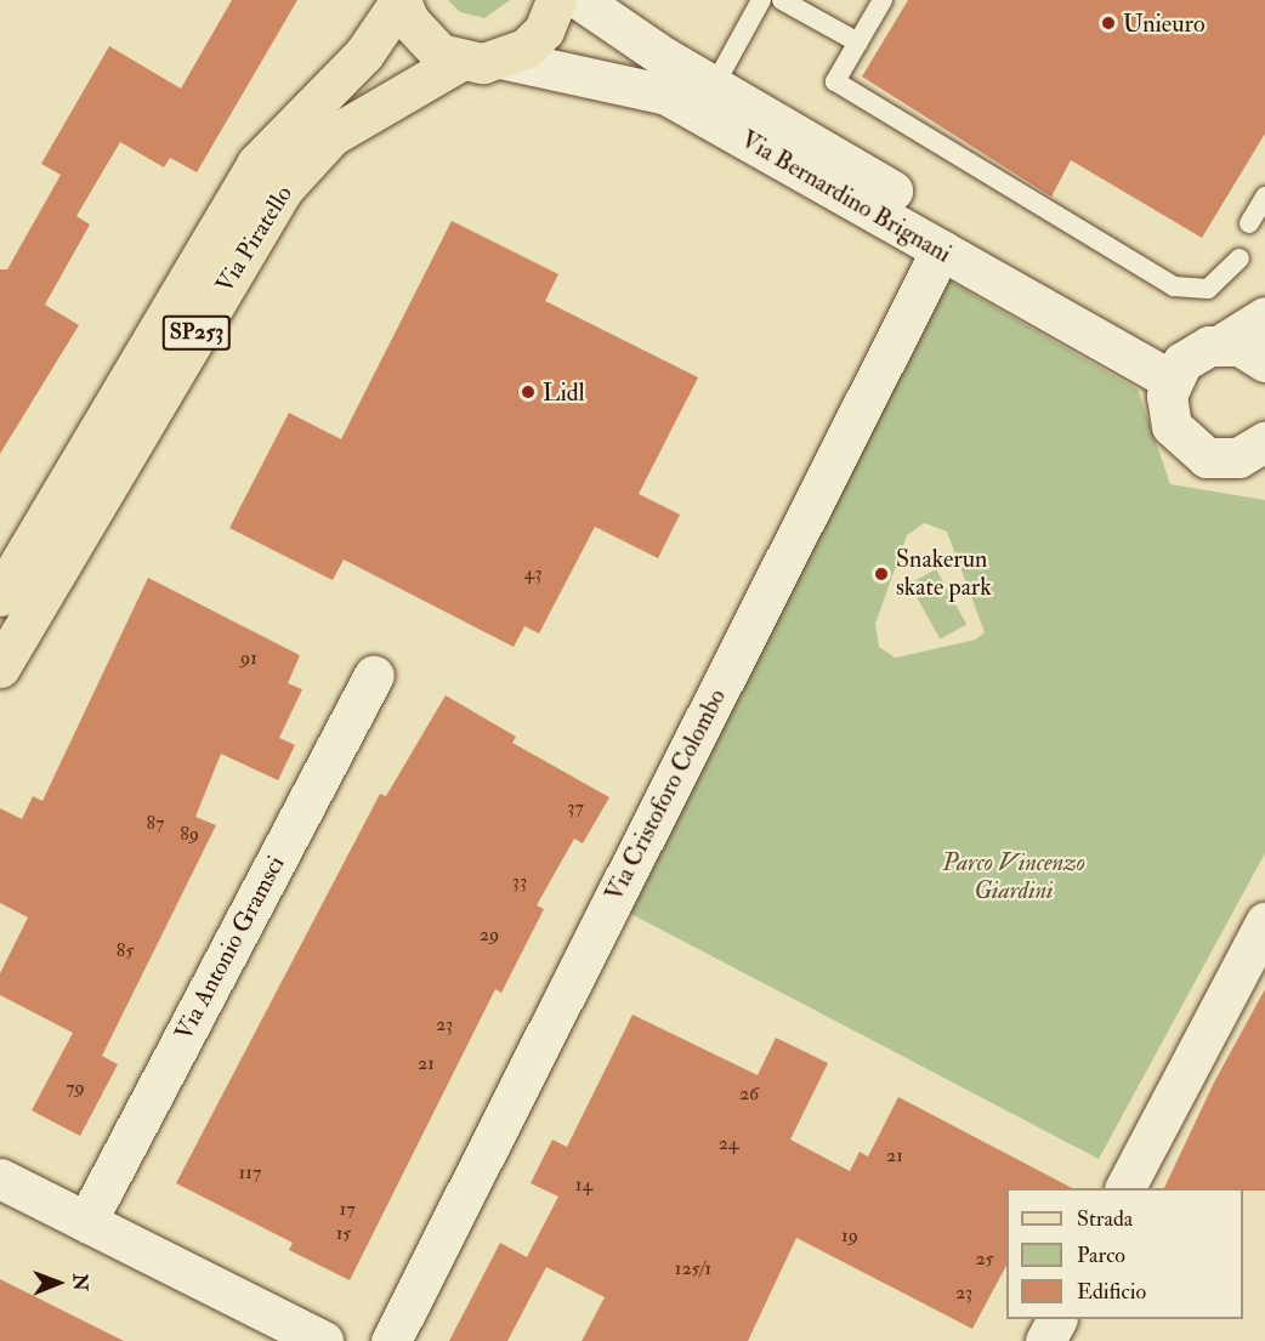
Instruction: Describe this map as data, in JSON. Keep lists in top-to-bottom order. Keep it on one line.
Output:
{"streets":{"main road":["Via Piratello","SP253"],"street":["Via Bernardino Brignani","Via Cristoforo Colombo","Via Antonio Gramsci"]},"crossings":[["Via Bernardino Brignani","Via Piratello"],["Via Bernardino Brignani","Via Cristoforo Colombo"]],"parks":["Parco Vincenzo Giardini"],"places":["Unieuro","Lidl","Snakerun skate park"],"house_numbers":["43","91","37","87","89","33","29","85","23","21","79","26","24","21","117","14","17","15","19","25","125/1","23"],"legend":["Strada","Parco","Edificio"],"north":"right"}
